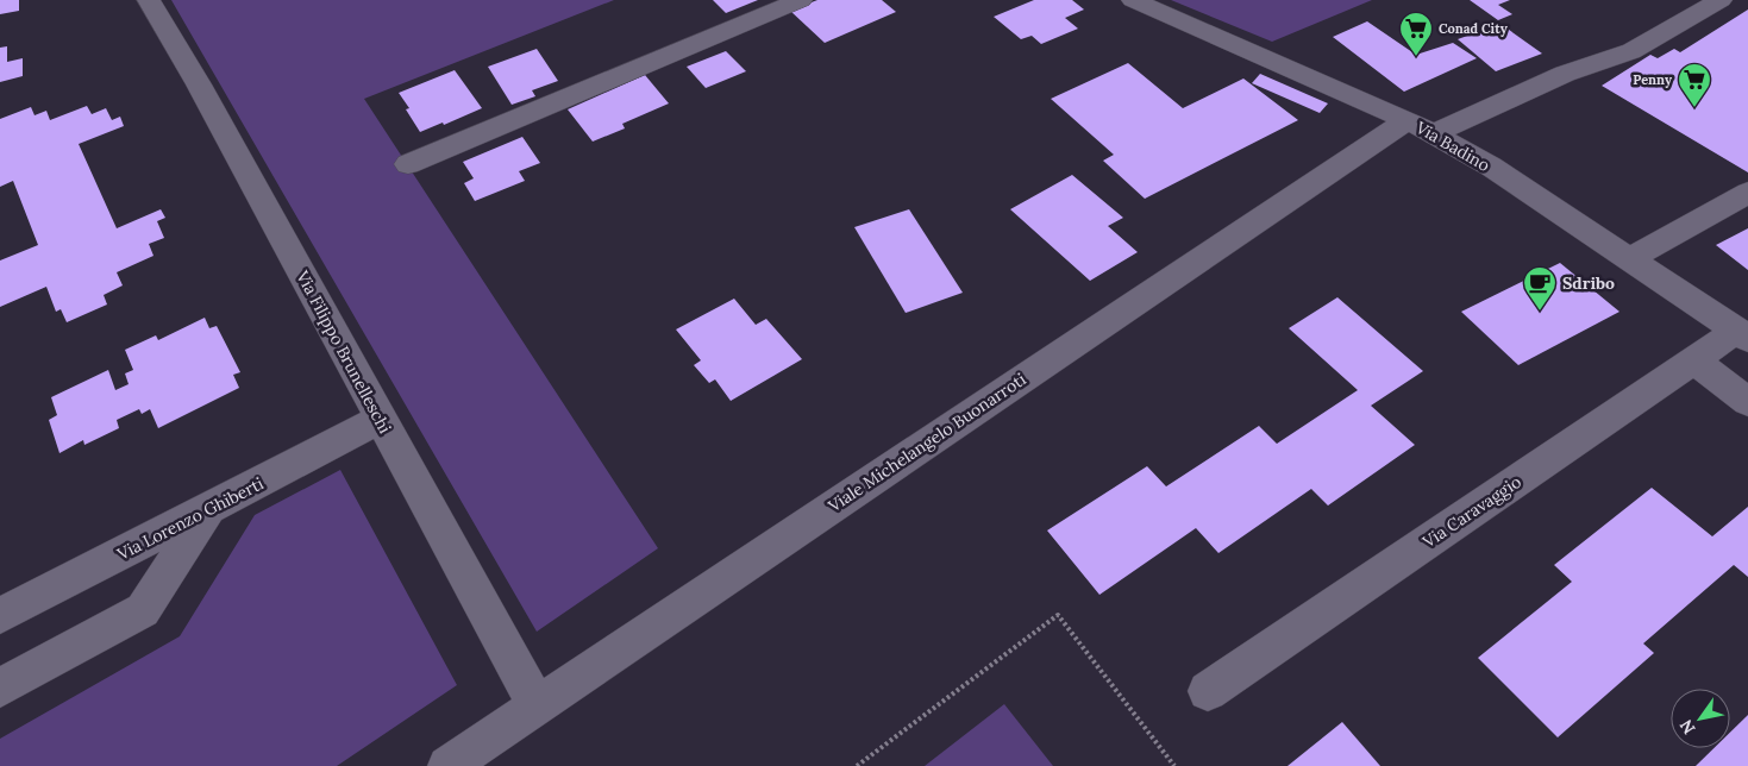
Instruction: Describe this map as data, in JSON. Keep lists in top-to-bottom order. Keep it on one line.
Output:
{"streets":{"street":["Via Badino","Via Filippo Brunelleschi","Viale Michelangelo Buonarroti","Via Caravaggio","Via Lorenzo Ghiberti"]},"crossings":[["Via Badino","Viale Michelangelo Buonarroti"],["Via Badino","Via Caravaggio"],["Via Filippo Brunelleschi","Viale Michelangelo Buonarroti"],["Via Filippo Brunelleschi","Via Lorenzo Ghiberti"]],"places":{"supermarket":["Conad City","Penny"],"cafe":["Sdribo"]},"north":"bottom left"}
